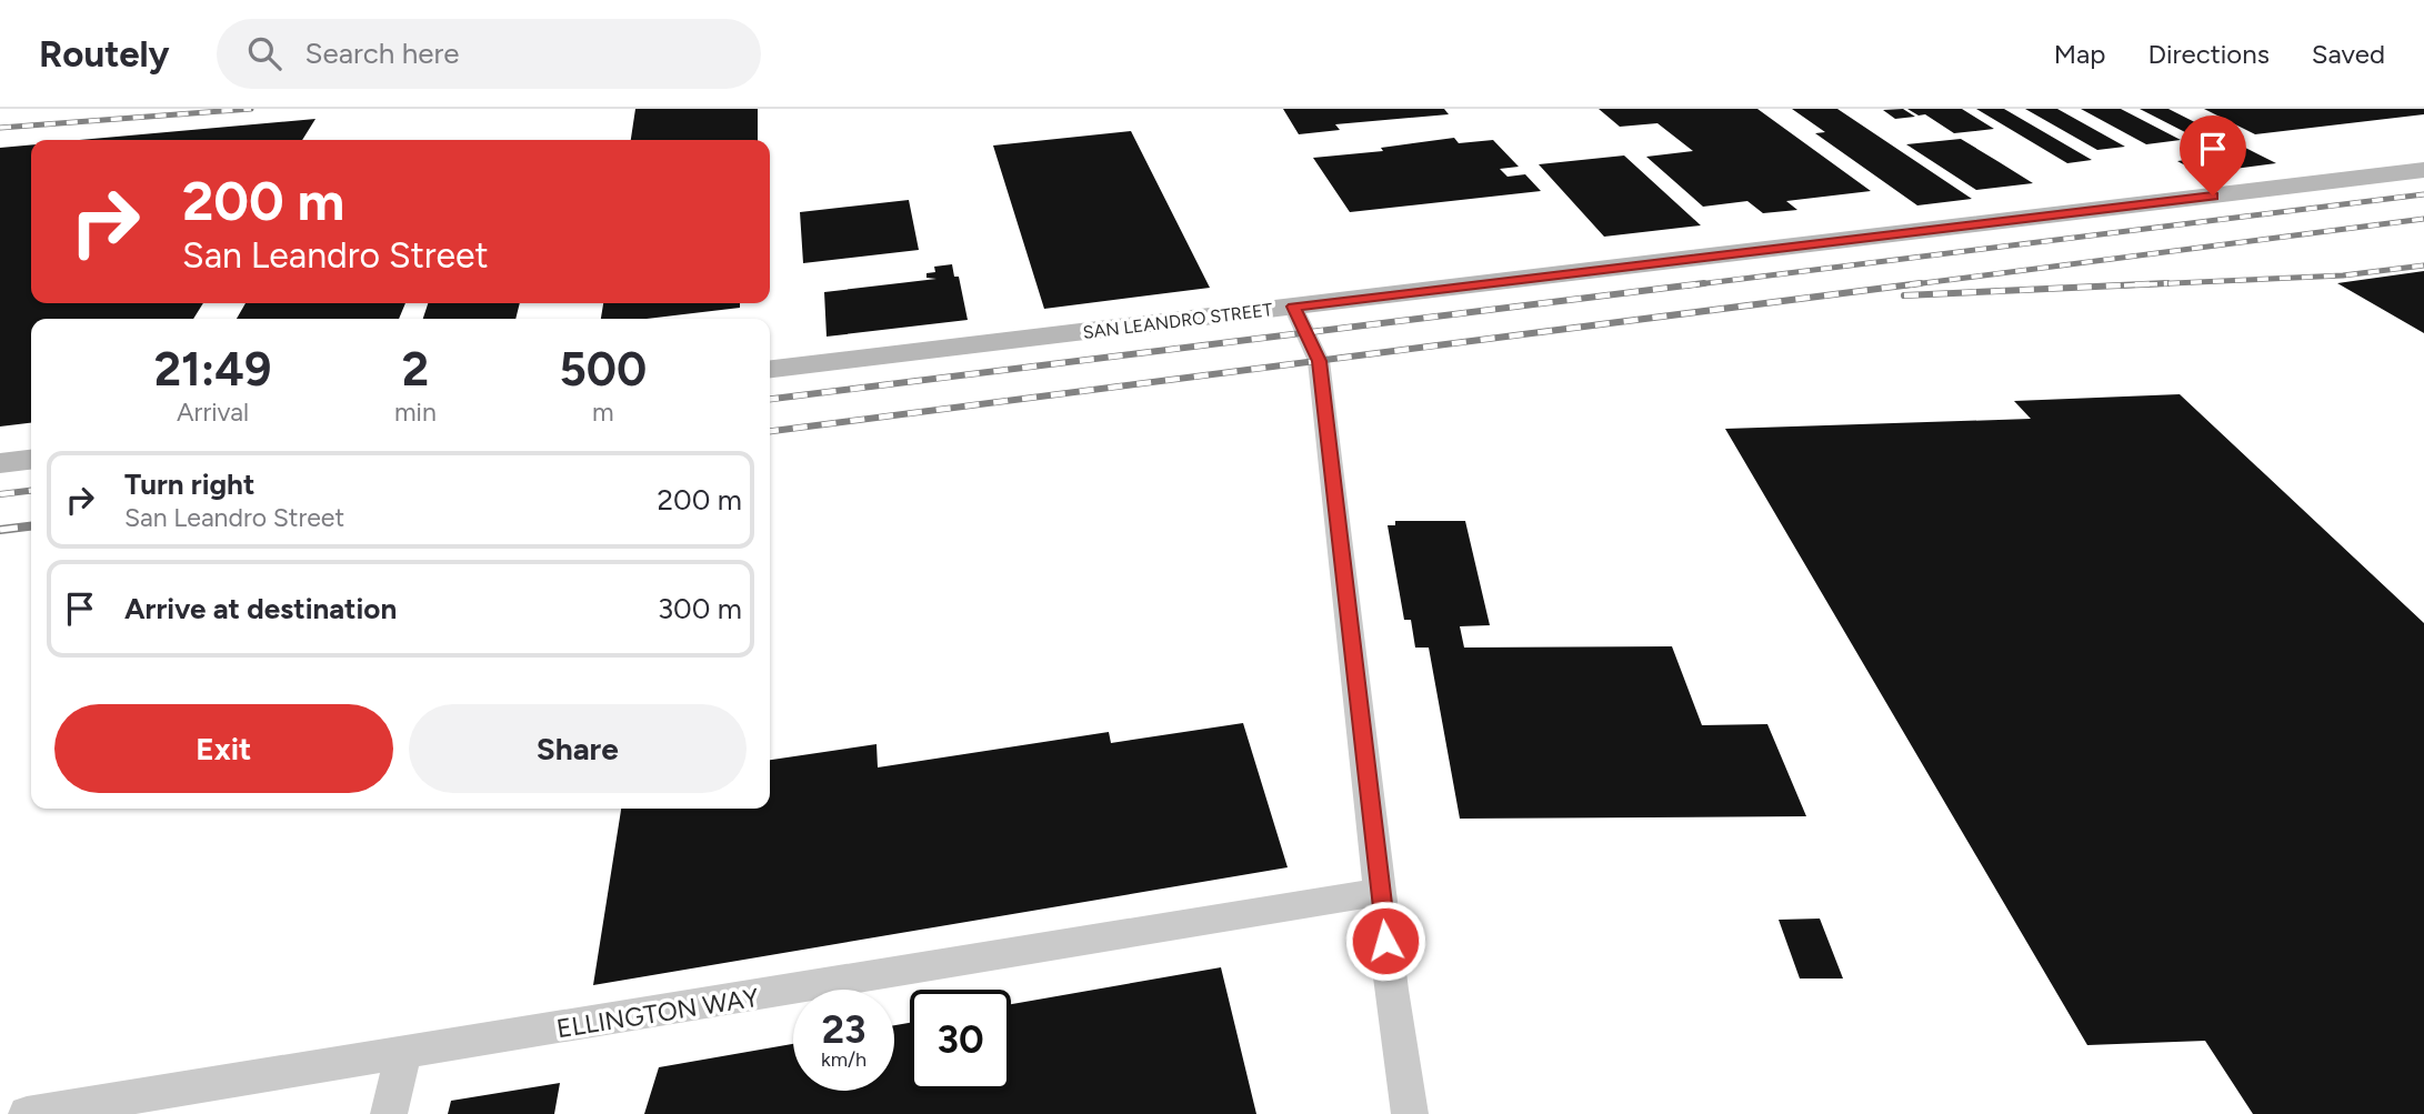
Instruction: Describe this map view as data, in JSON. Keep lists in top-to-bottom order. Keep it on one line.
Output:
{"streets":{"main road":["SAN LEANDRO STREET"],"street":["ELLINGTON WAY"]},"page":{"header":"Routely","search":"Search here","nav":["Map","Directions","Saved"],"turn":["200 m","San Leandro Street"],"eta":["21:49","Arrival","2","min","500","m"],"list":[{"name":"Turn right","note":"San Leandro Street","value":"200 m"},{"name":"Arrive at destination","value":"300 m"}],"buttons":["Exit","Share"],"speed":"23 km/h","limit":"30"}}
